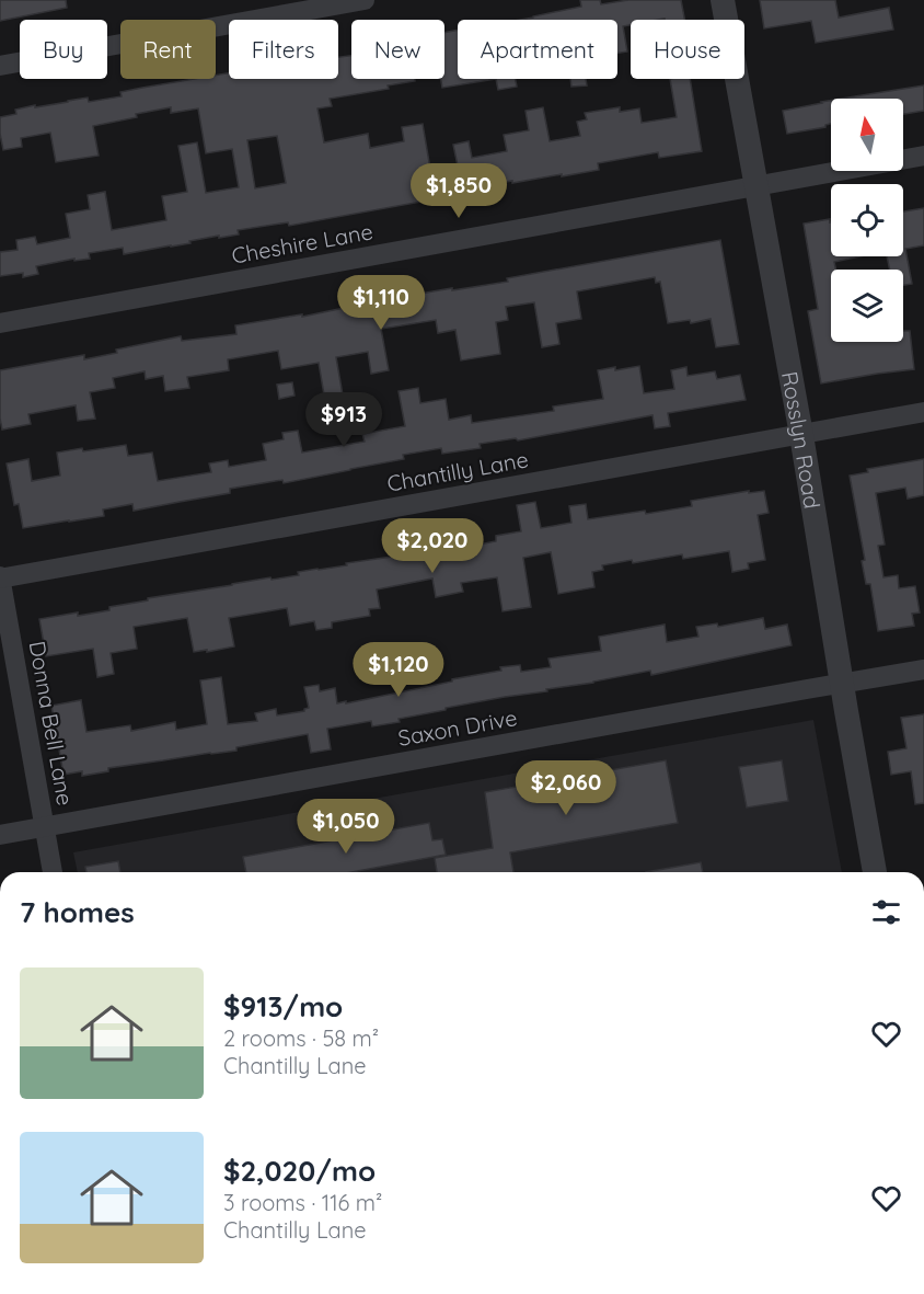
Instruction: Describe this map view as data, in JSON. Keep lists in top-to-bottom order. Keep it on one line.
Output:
{"streets":{"street":["Cheshire Lane","Rosslyn Road","Chantilly Lane","Donna Bell Lane","Saxon Drive"]},"crossings":[["Cheshire Lane","Rosslyn Road"],["Rosslyn Road","Chantilly Lane"],["Rosslyn Road","Saxon Drive"],["Chantilly Lane","Donna Bell Lane"],["Donna Bell Lane","Saxon Drive"]],"north":"top","page":{"chip":["Buy","Rent","Filters","New","Apartment","House"],"price":["$1,850","$1,110","$913","$2,020","$1,120","$2,060","$1,050"],"heading":"7 homes","list":[{"name":"$913/mo","note":"2 rooms · 58 m² · Chantilly Lane"},{"name":"$2,020/mo","note":"3 rooms · 116 m² · Chantilly Lane"}]}}
